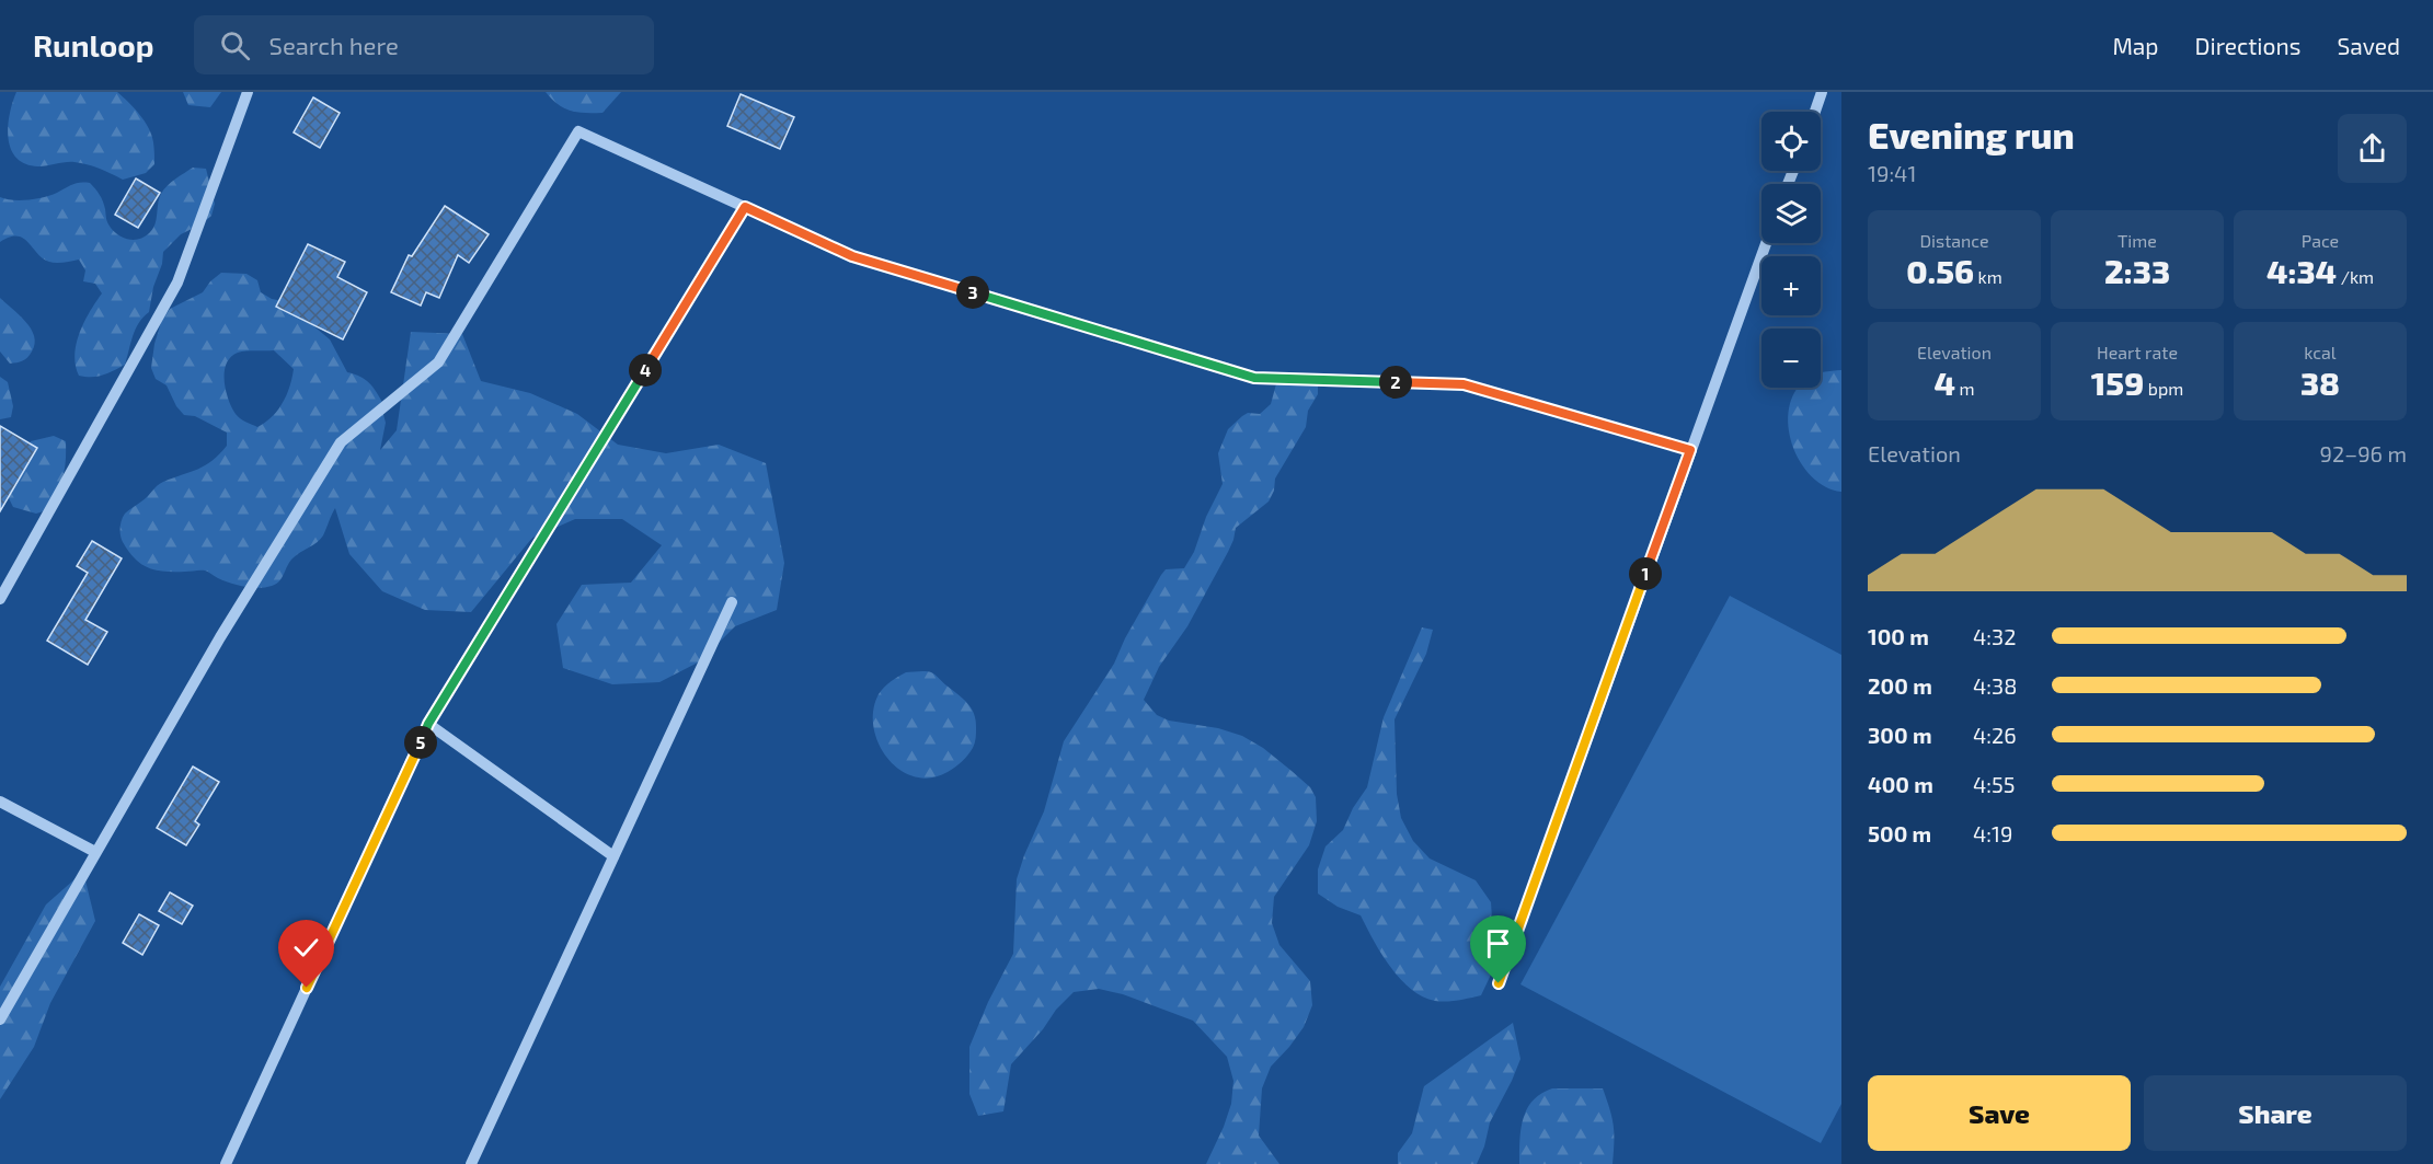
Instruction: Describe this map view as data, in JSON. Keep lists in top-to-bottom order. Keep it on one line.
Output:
{"page":{"header":"Runloop","search":"Search here","nav":["Map","Directions","Saved"],"heading":["Evening run","19:41"],"map_buttons":["+","−"],"stats":[["Distance","0.56 km"],["Time","2:33"],["Pace","4:34 /km"],["Elevation","4 m"],["Heart rate","159 bpm"],["kcal","38"]],"pins":["3","4","2","1","5"],"chart":["Elevation","92–96 m"],"list":[{"name":"100 m","note":"4:32"},{"name":"200 m","note":"4:38"},{"name":"300 m","note":"4:26"},{"name":"400 m","note":"4:55"},{"name":"500 m","note":"4:19"}],"buttons":["Save","Share"]}}
